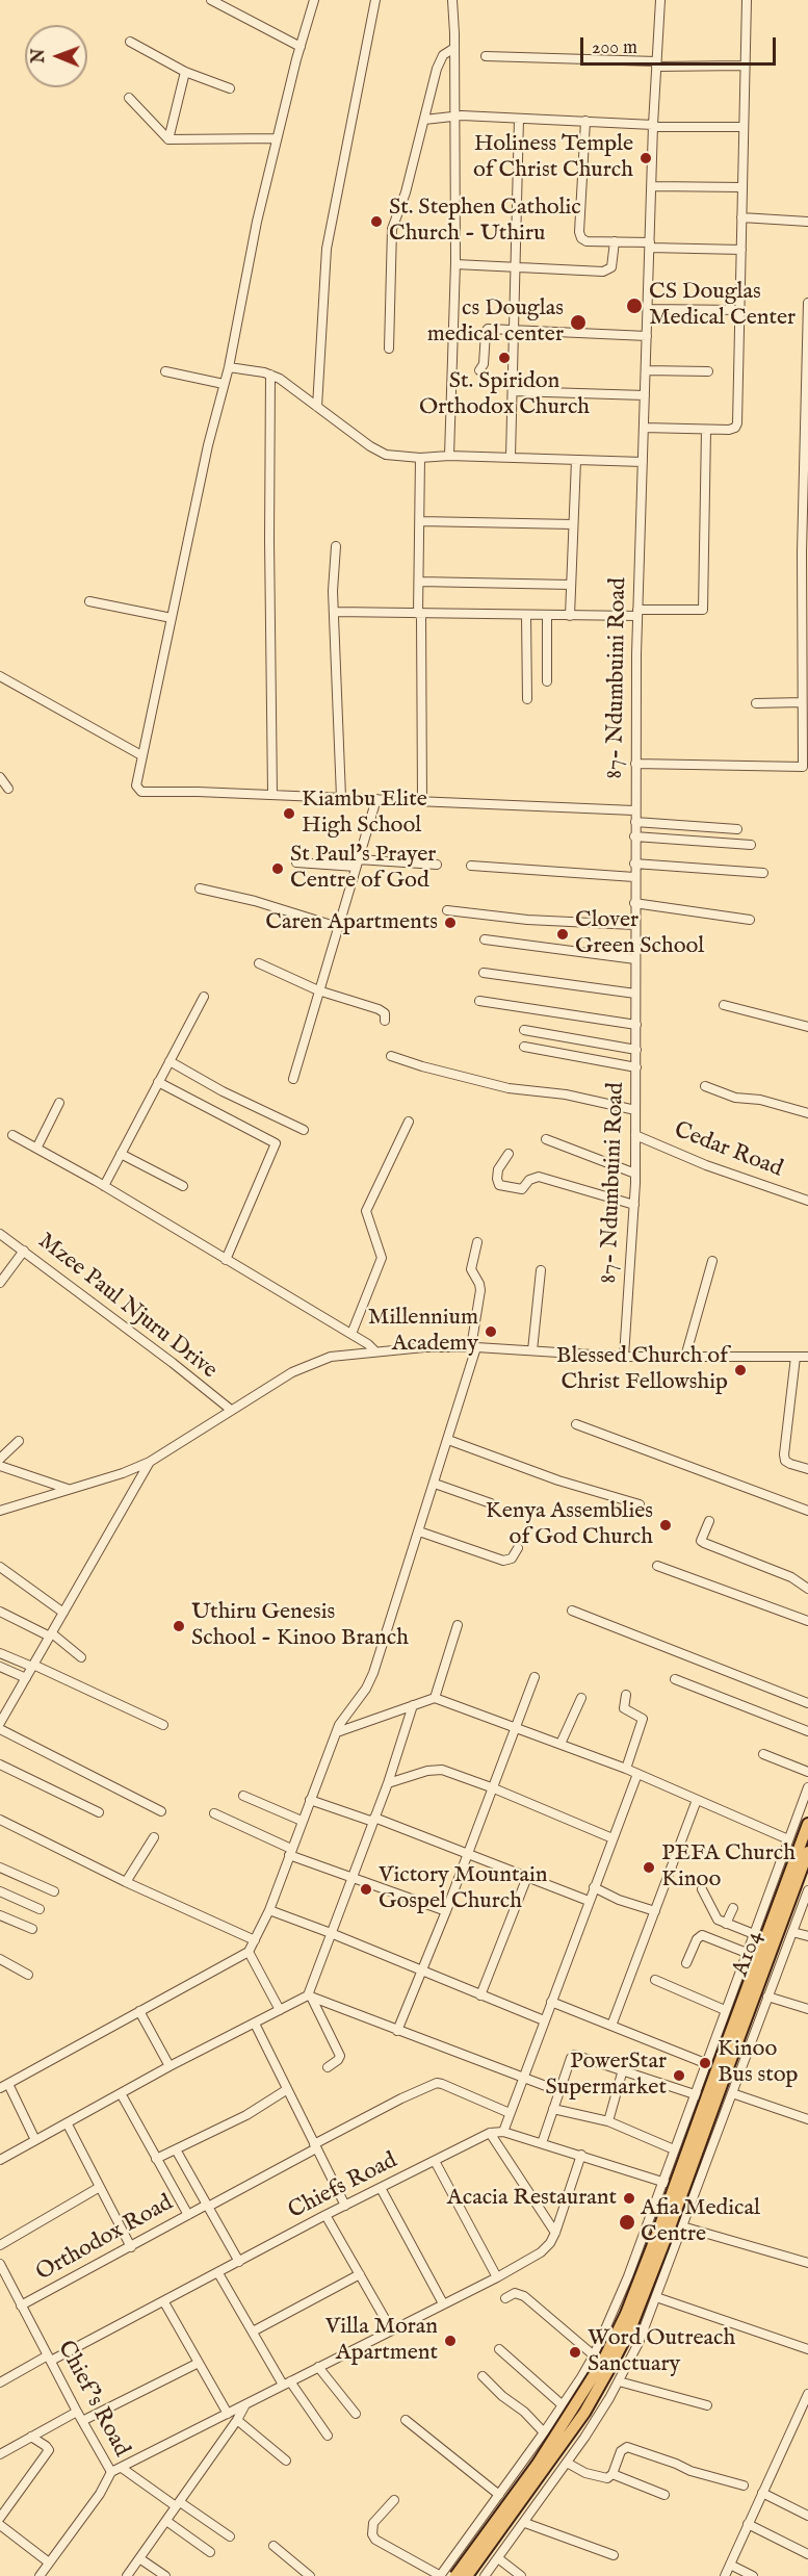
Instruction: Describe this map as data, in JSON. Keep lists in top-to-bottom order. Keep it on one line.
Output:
{"streets":{"highway":["A104"],"street":["87- Ndumbuini Road","Cedar Road","Mzee Paul Njuru Drive","Chiefs Road","Orthodox Road","Chief's Road"]},"crossings":[["87- Ndumbuini Road","Cedar Road"],["Chiefs Road","Chief's Road"],["Orthodox Road","Chief's Road"]],"places":["Holiness Temple of Christ Church","St. Stephen Catholic Church - Uthiru","CS Douglas Medical Center","cs Douglas medical center","St. Spiridon Orthodox Church","Kiambu Elite High School","St Paul's Prayer Centre of God","Caren Apartments","Clover Green School","Millennium Academy","Blessed Church of Christ Fellowship","Kenya Assemblies of God Church","Uthiru Genesis School - Kinoo Branch","PEFA Church Kinoo","Victory Mountain Gospel Church","Kinoo Bus stop","PowerStar Supermarket","Acacia Restaurant","Afia Medical Centre","Villa Moran Apartment","Word Outreach Sanctuary"],"scale_bar":"200 m","north":"left"}
